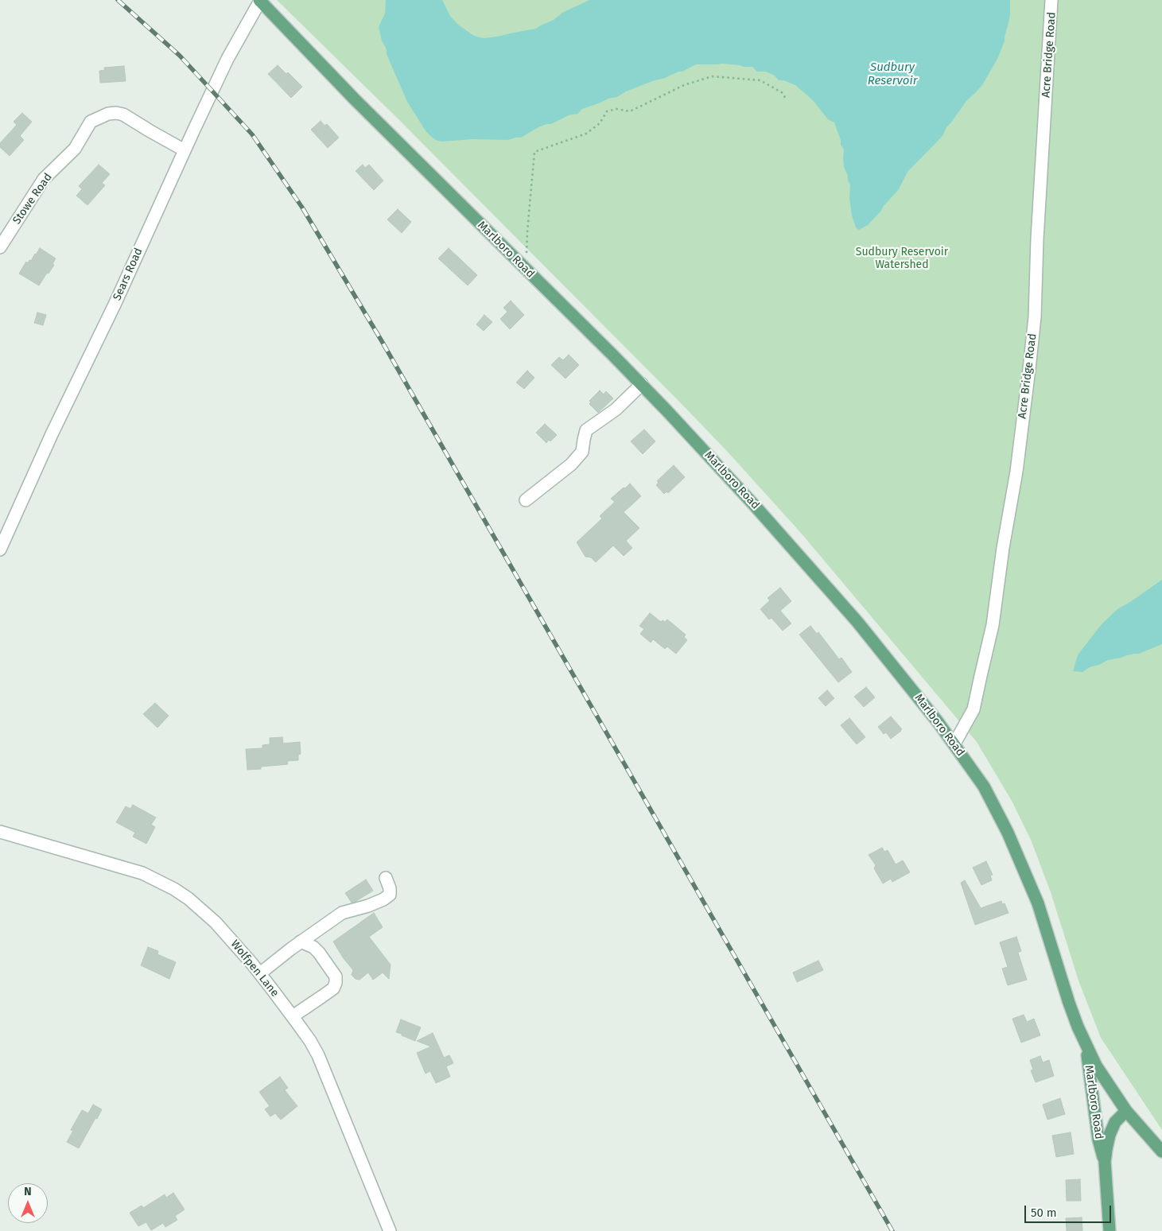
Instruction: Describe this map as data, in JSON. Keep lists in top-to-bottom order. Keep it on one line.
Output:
{"streets":{"main road":["Marlboro Road"],"street":["Acre Bridge Road","Stowe Road","Sears Road","Wolfpen Lane"]},"crossings":[["Acre Bridge Road","Marlboro Road"],["Stowe Road","Sears Road"],["Marlboro Road","Sears Road"]],"water":["Sudbury Reservoir"],"parks":["Sudbury Reservoir Watershed"],"scale_bar":"50 m","north":"top"}
